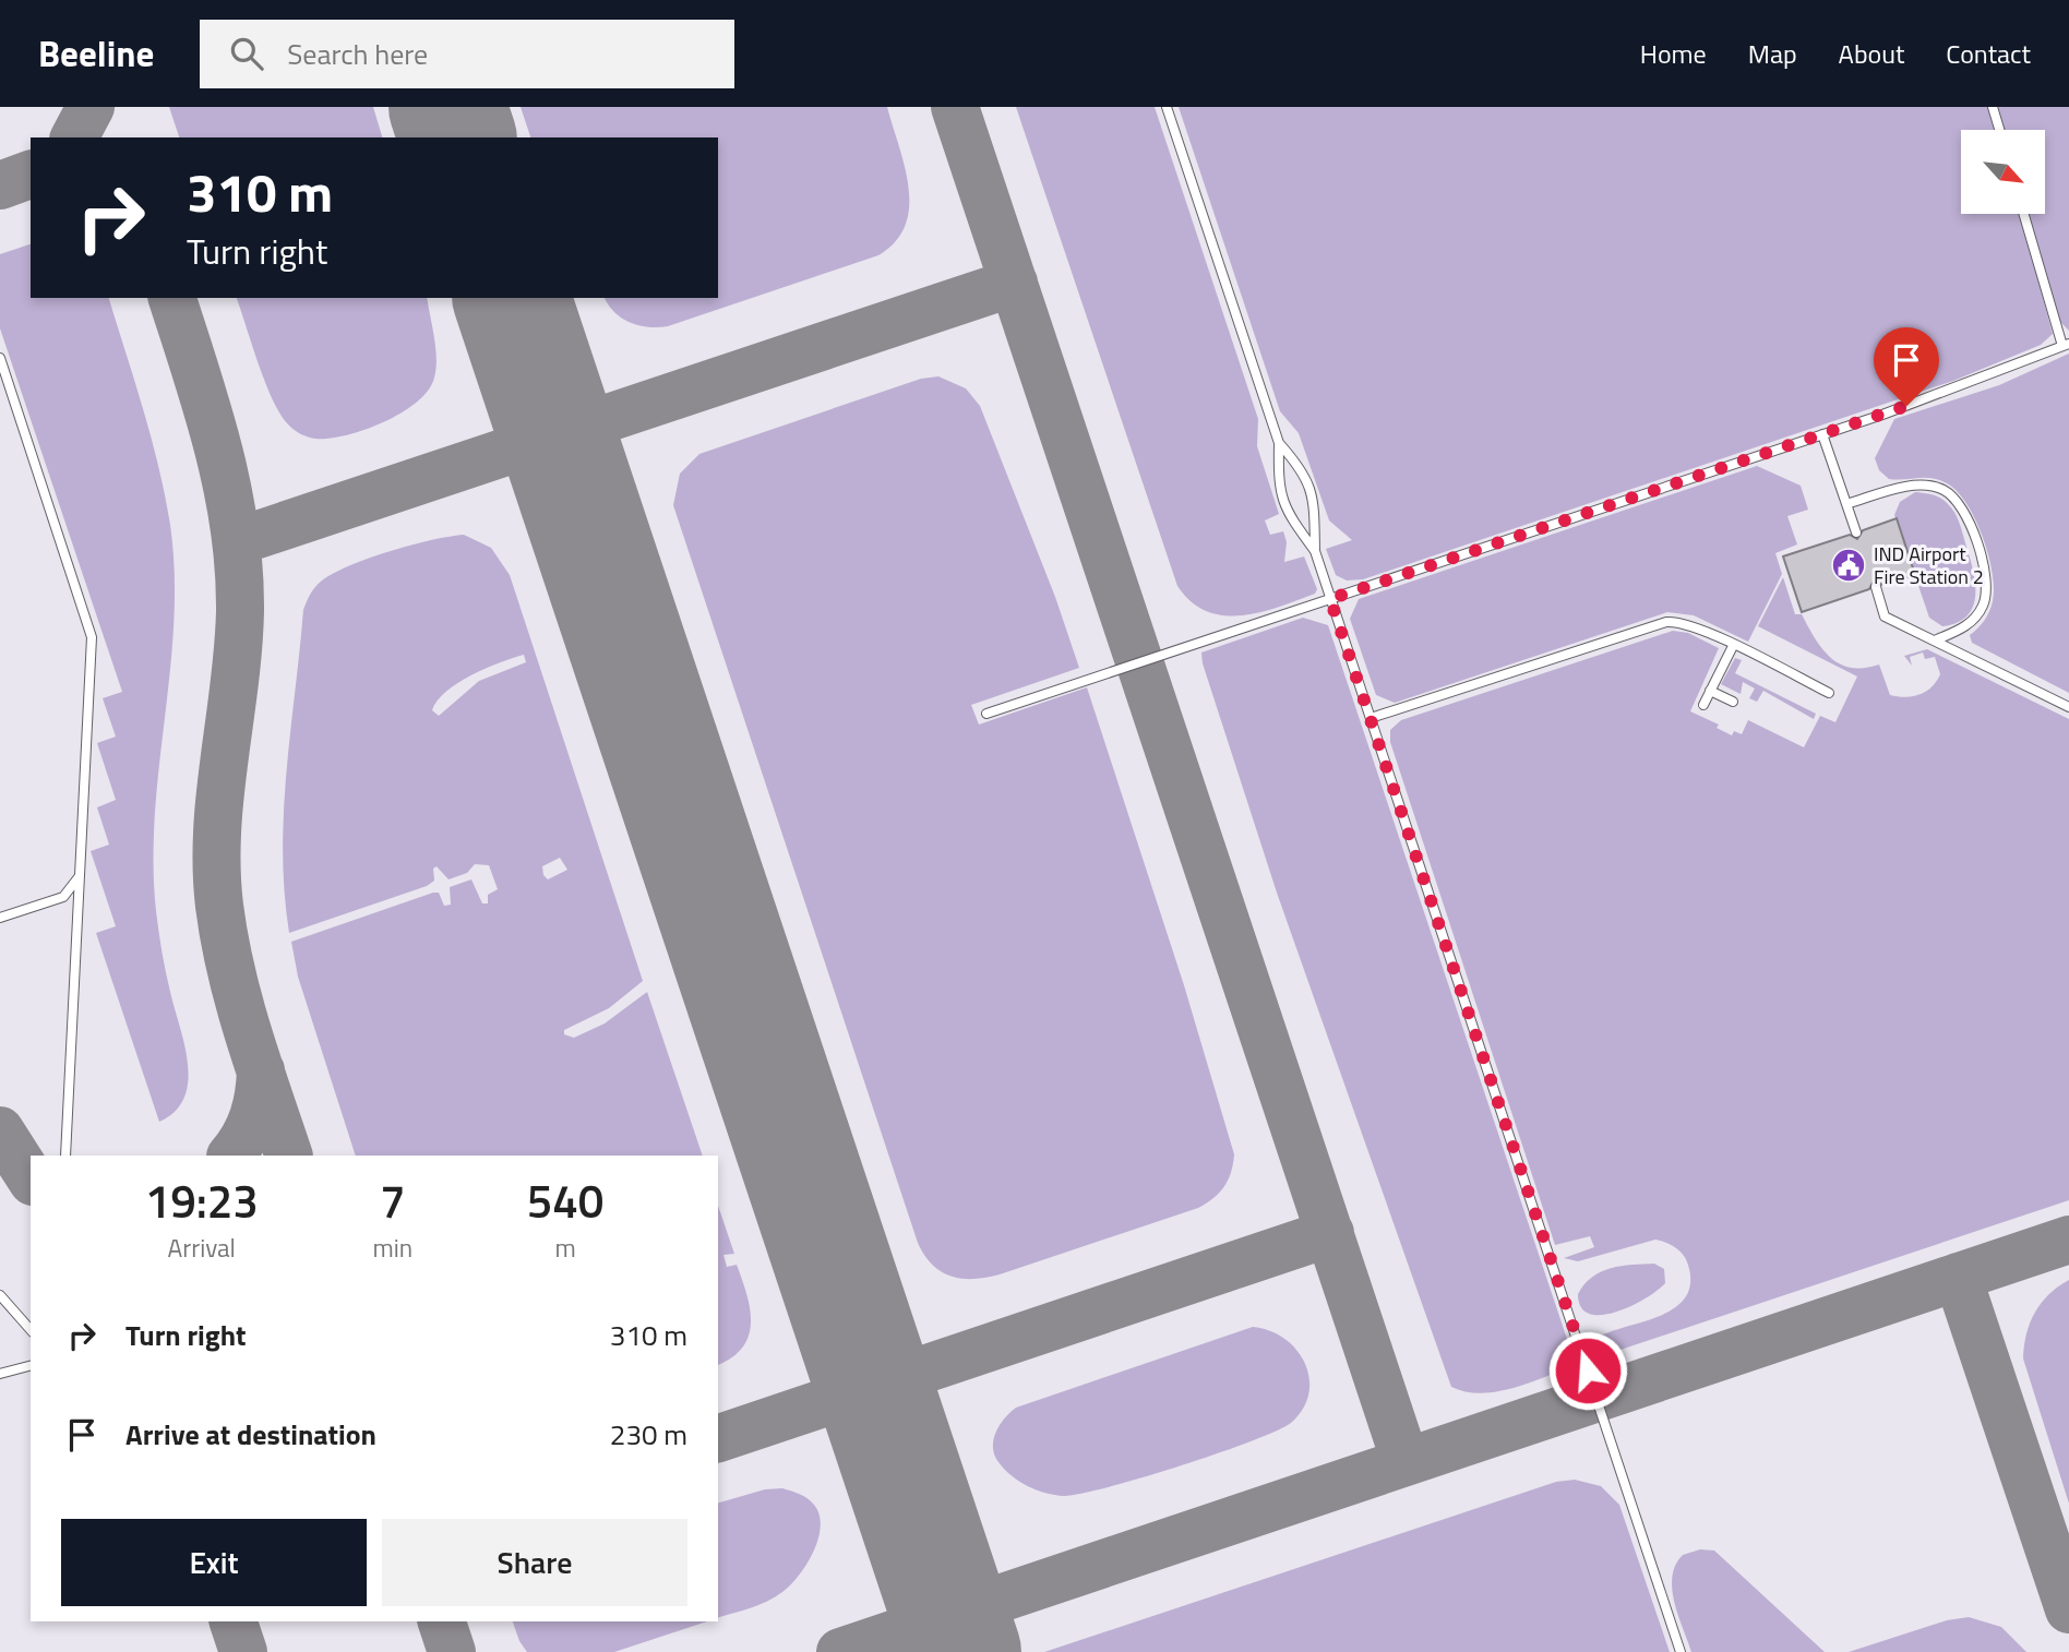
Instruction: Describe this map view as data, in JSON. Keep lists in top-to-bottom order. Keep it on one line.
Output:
{"places":{"public building":["IND Airport Fire Station 2"]},"north":"bottom right","page":{"header":"Beeline","search":"Search here","nav":["Home","Map","About","Contact"],"turn":["310 m","Turn right"],"eta":["19:23","Arrival","7","min","540","m"],"list":[{"name":"Turn right","value":"310 m"},{"name":"Arrive at destination","value":"230 m"}],"buttons":["Exit","Share"]}}
